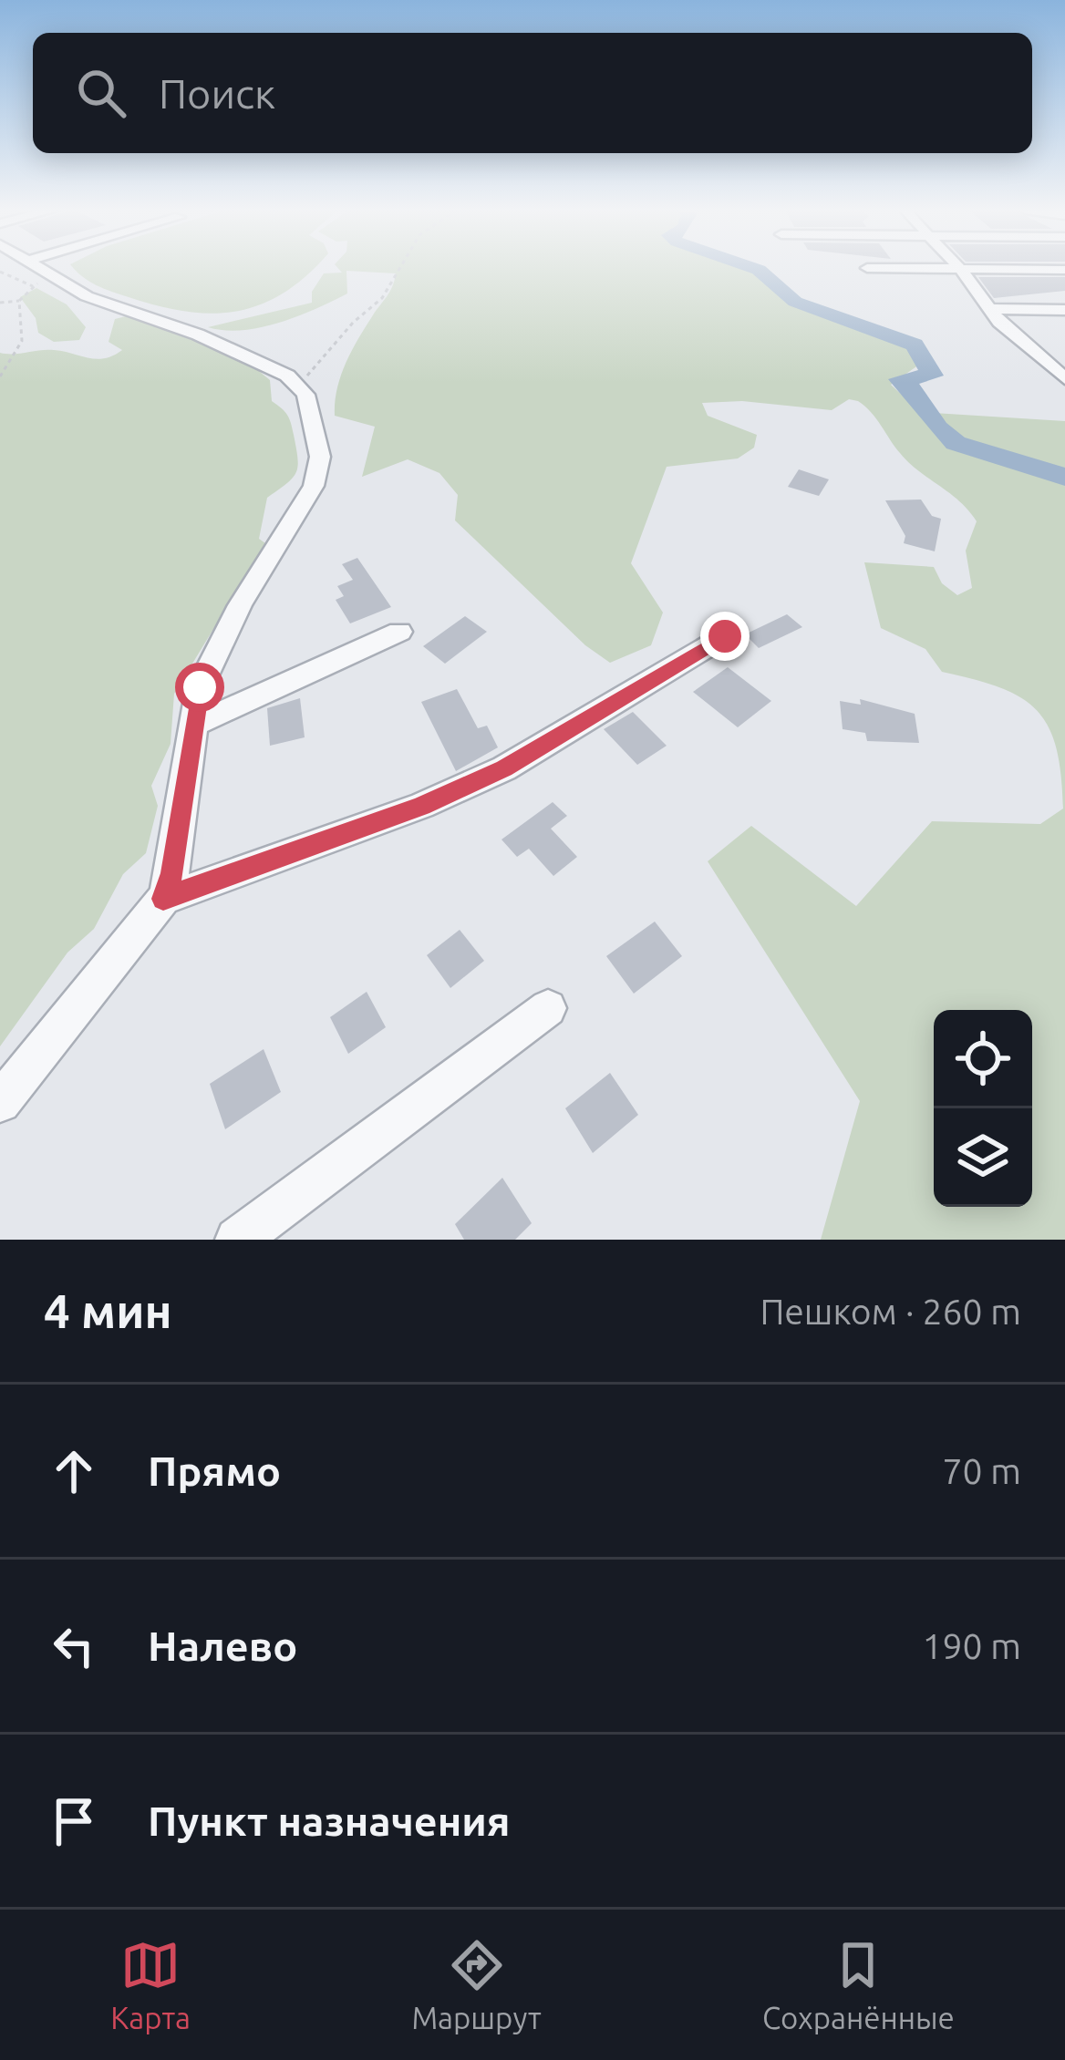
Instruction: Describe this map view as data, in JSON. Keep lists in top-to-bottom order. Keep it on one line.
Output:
{"page":{"search":"Поиск","heading":["4 мин","Пешком · 260 m"],"list":[["Прямо","70 m"],["Налево","190 m"],"Пункт назначения"],"nav":["Карта","Маршрут","Сохранённые"]}}
